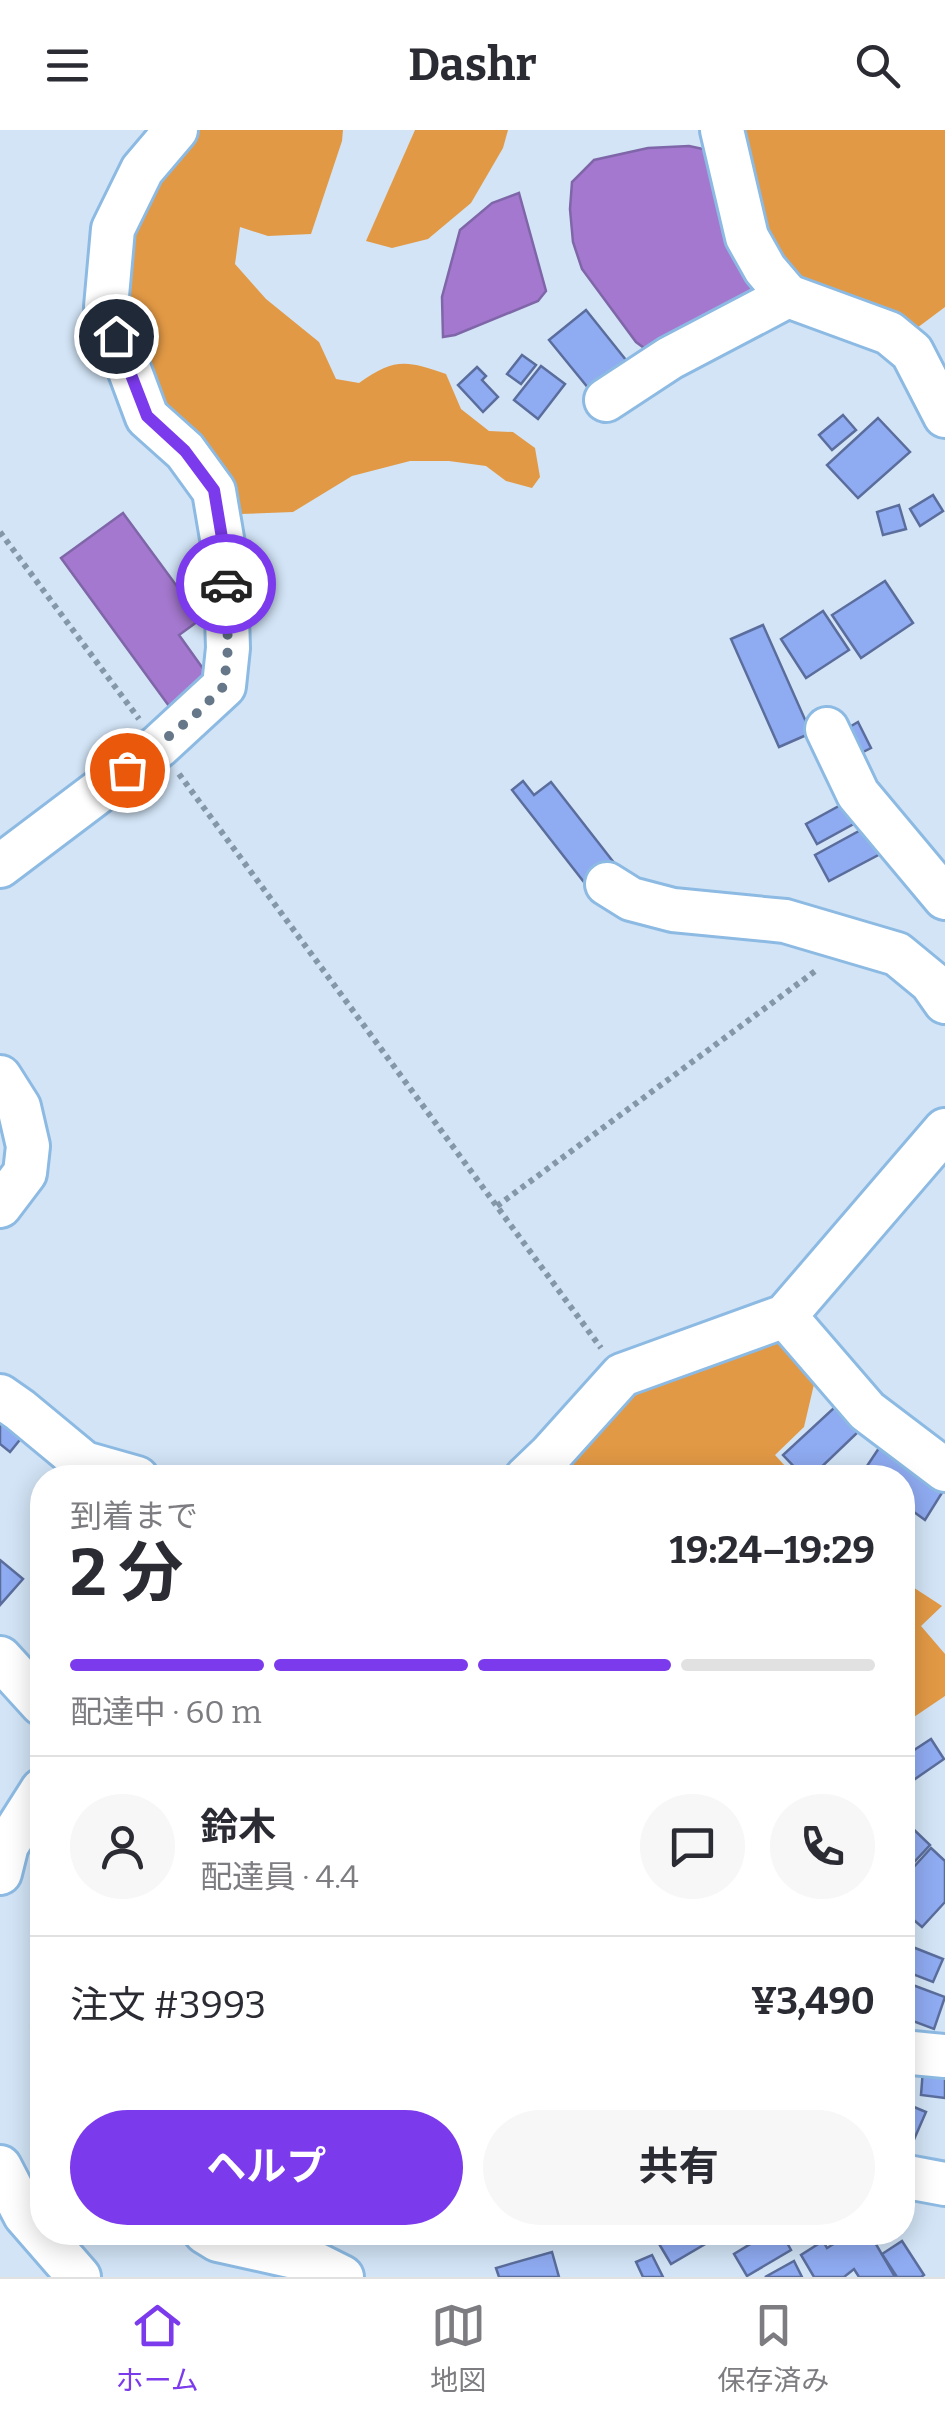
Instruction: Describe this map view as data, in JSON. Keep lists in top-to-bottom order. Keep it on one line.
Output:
{"page":{"header":"Dashr","heading":["2 分","到着まで","19:24–19:29"],"panel":["鈴木","配達員 · 4.4","注文 #3993","¥3,490"],"bar":"配達中 · 60 m","buttons":["ヘルプ","共有"],"tabs":["ホーム","地図","保存済み"]}}
